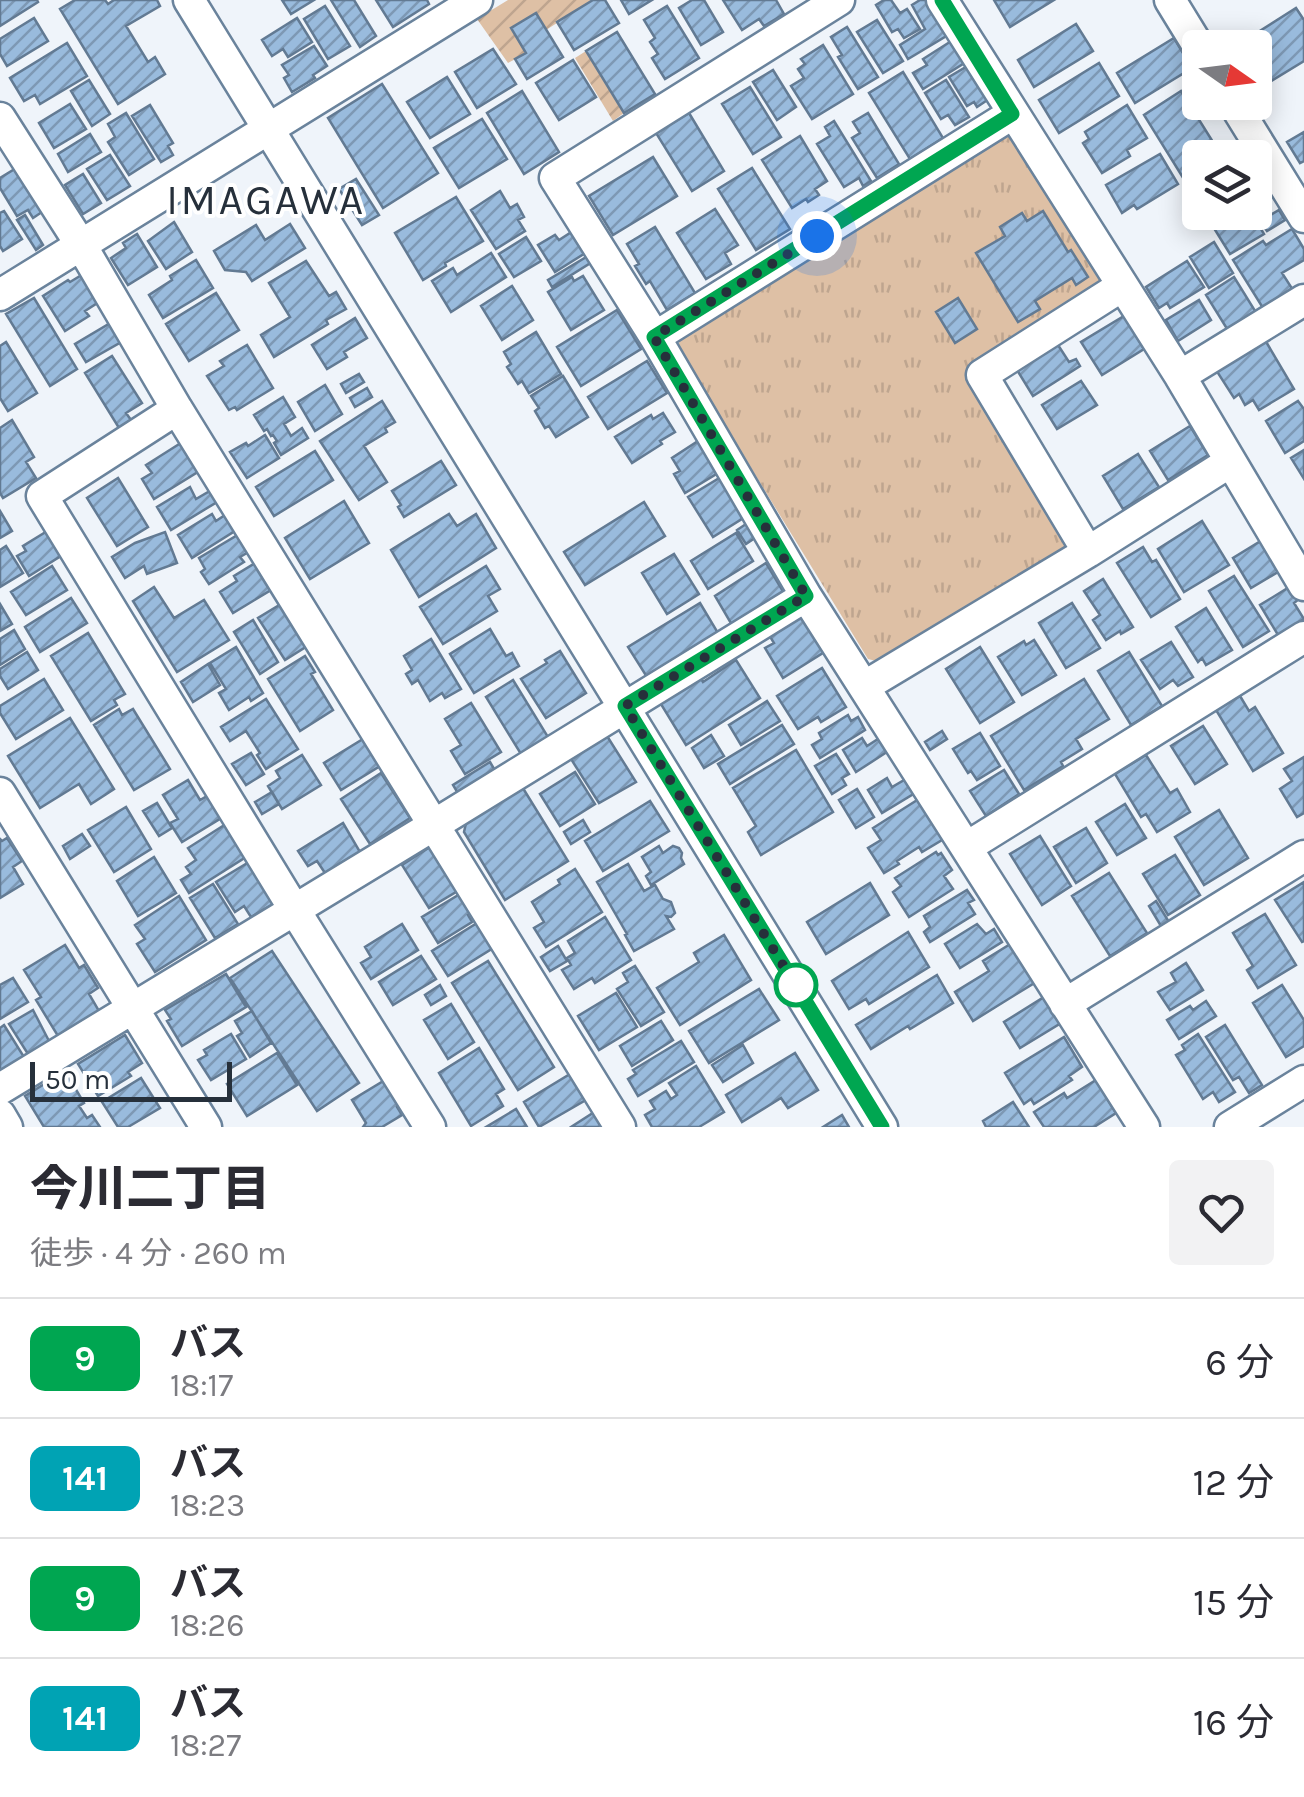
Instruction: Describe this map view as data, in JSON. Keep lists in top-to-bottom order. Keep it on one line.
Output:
{"districts":["IMAGAWA"],"lines":["bus line 9"],"scale_bar":"50 m","north":"right","page":{"scale":"50 m","heading":["今川二丁目","徒歩 · 4 分 · 260 m"],"list":[{"mark":"9","name":"バス","note":"18:17","value":"6 分"},{"mark":"141","name":"バス","note":"18:23","value":"12 分"},{"mark":"9","name":"バス","note":"18:26","value":"15 分"},{"mark":"141","name":"バス","note":"18:27","value":"16 分"}]}}
